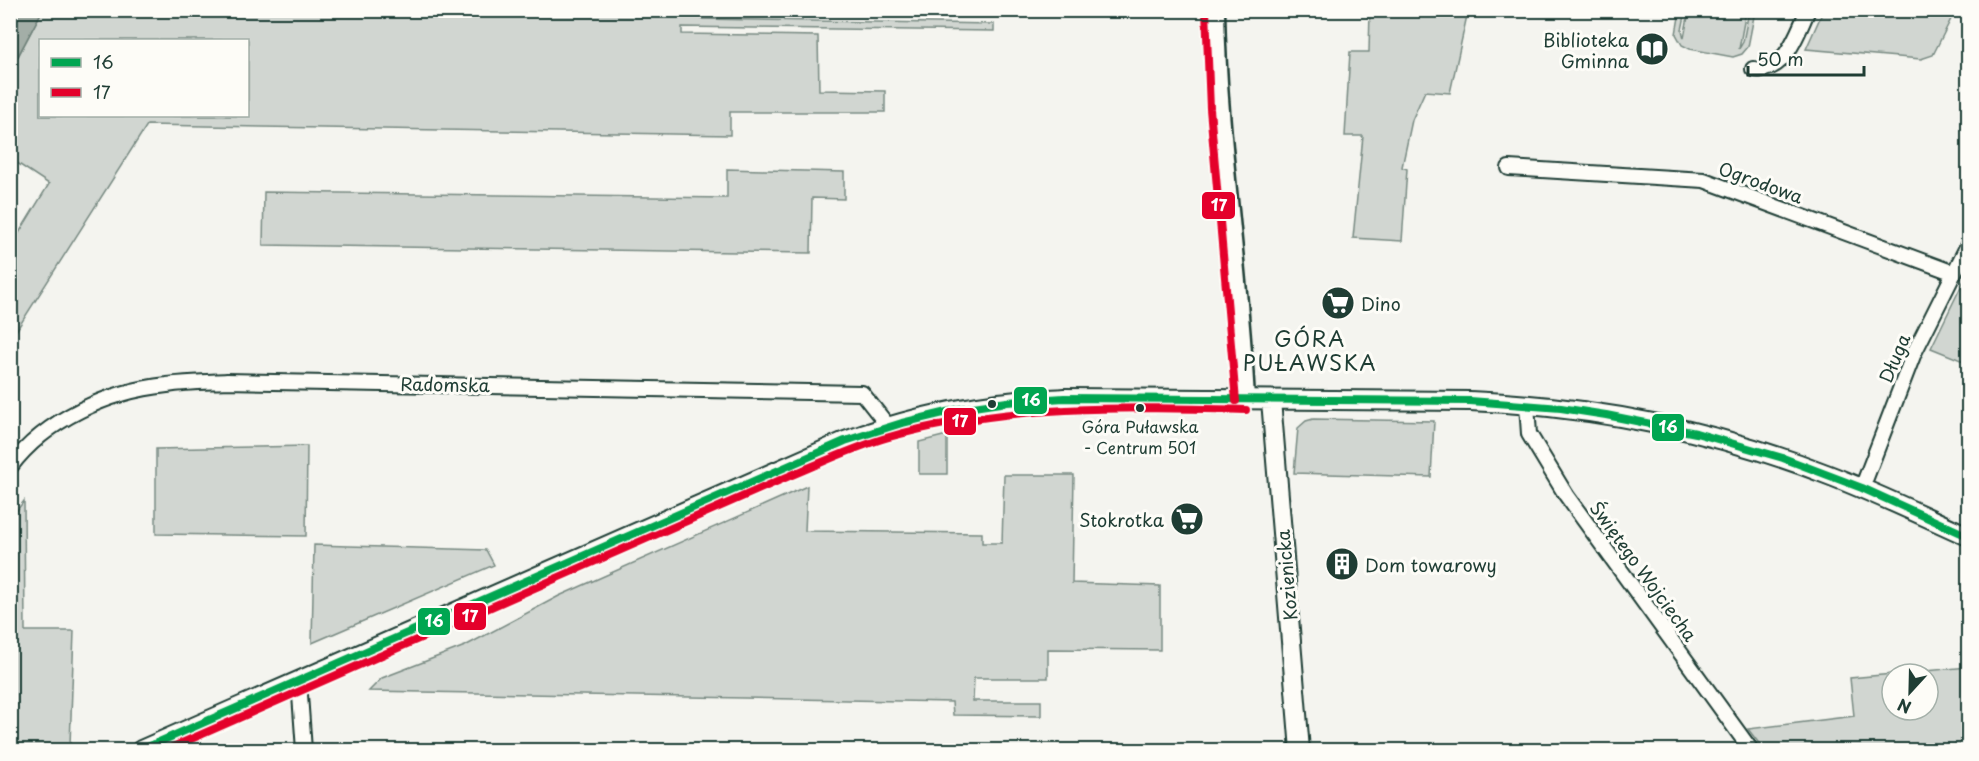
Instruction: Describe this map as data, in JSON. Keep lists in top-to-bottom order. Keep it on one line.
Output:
{"streets":{"main road":["Kozienicka"],"street":["Ogrodowa","Długa","Radomska","Świętego Wojciecha"]},"crossings":[["Ogrodowa","Długa"]],"districts":["GÓRA PUŁAWSKA"],"places":{"library":["Biblioteka Gminna"],"supermarket":["Dino","Stokrotka"],"other":["Góra Puławska - Centrum 501"],"building":["Dom towarowy"]},"lines":["transit line 17","transit line 16"],"legend":["16","17"],"scale_bar":"50 m","north":"bottom"}
